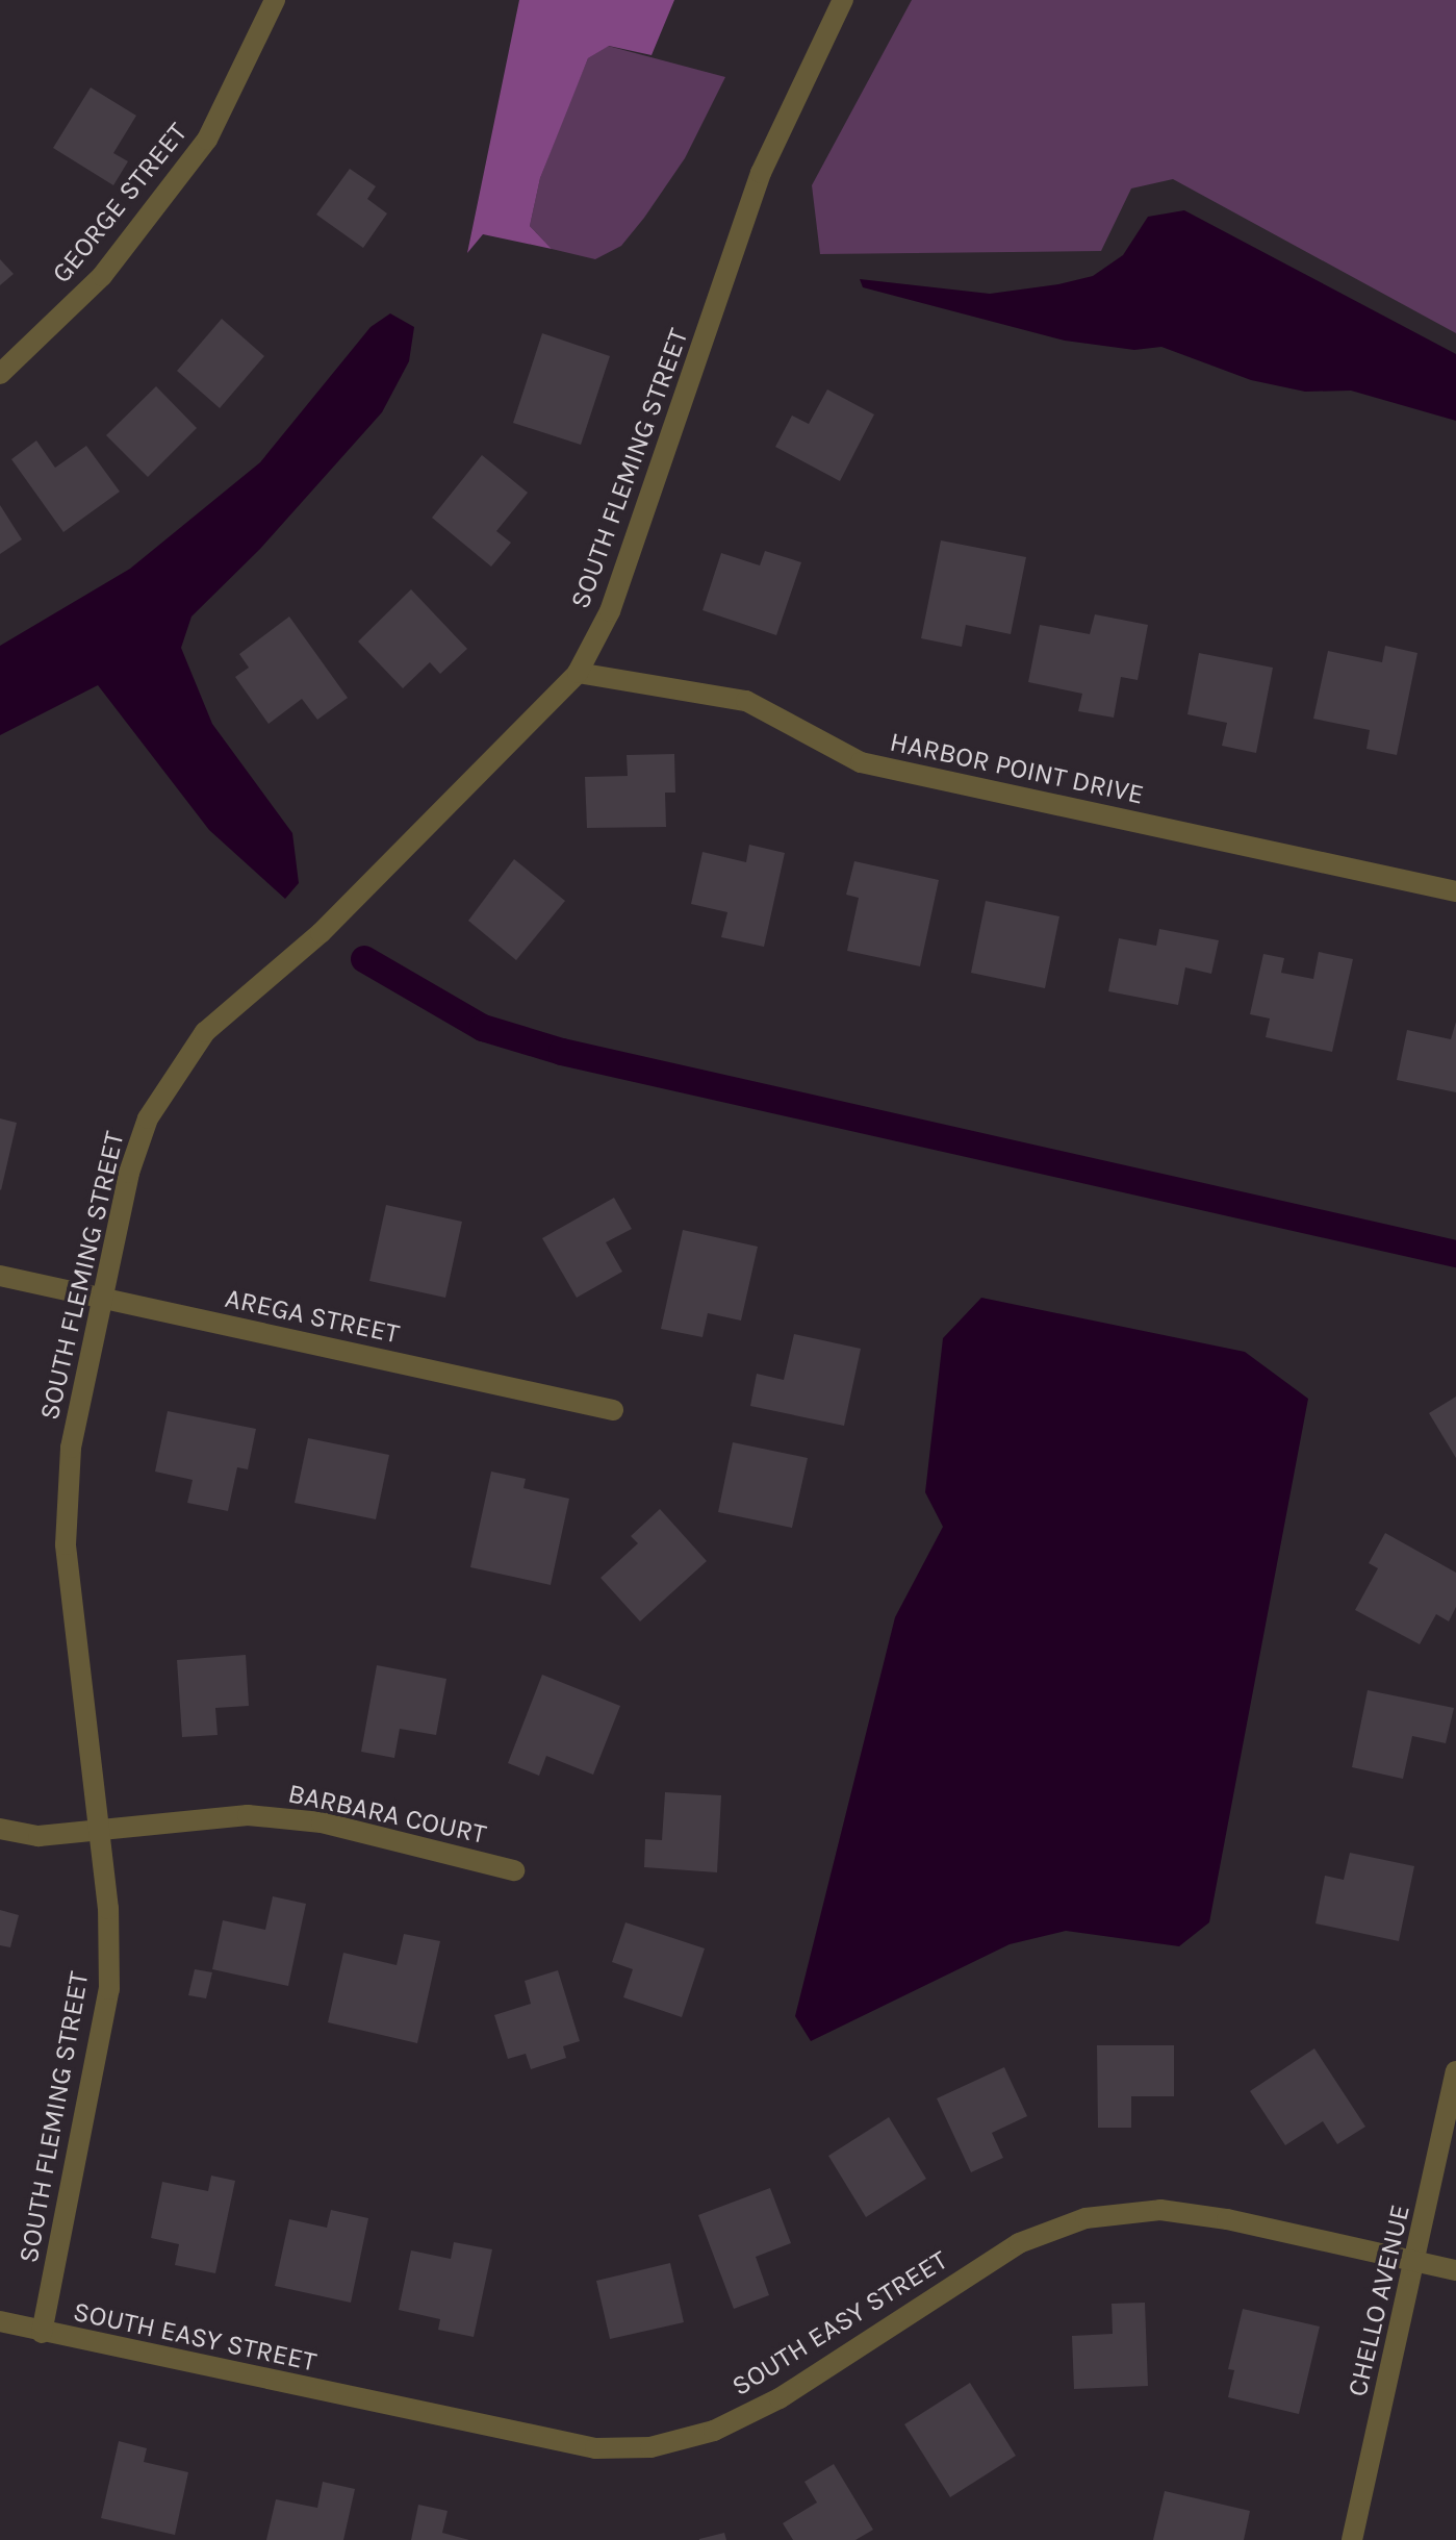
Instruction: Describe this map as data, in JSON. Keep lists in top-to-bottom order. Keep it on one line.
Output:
{"streets":{"street":["GEORGE STREET","SOUTH FLEMING STREET","HARBOR POINT DRIVE","AREGA STREET","BARBARA COURT","CHELLO AVENUE","SOUTH EASY STREET"]},"crossings":[["SOUTH FLEMING STREET","HARBOR POINT DRIVE"],["SOUTH FLEMING STREET","AREGA STREET"],["SOUTH FLEMING STREET","BARBARA COURT"],["SOUTH FLEMING STREET","SOUTH EASY STREET"],["CHELLO AVENUE","SOUTH EASY STREET"]]}
